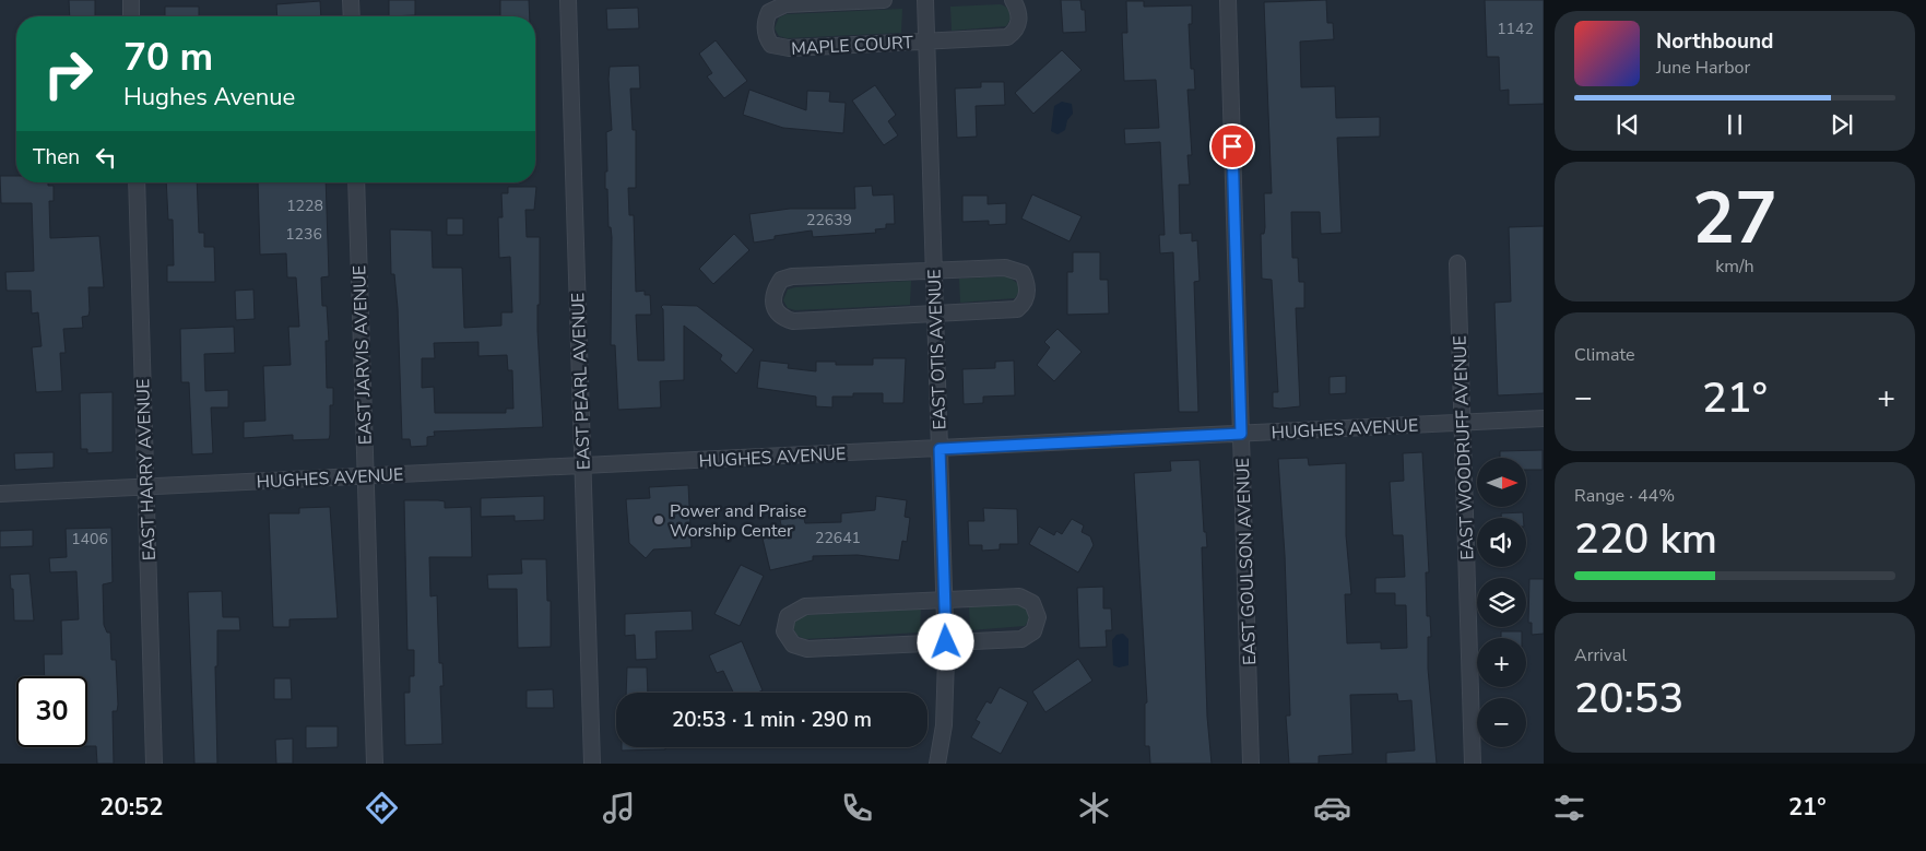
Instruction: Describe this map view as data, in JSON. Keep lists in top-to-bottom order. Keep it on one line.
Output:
{"streets":{"street":["MAPLE COURT","EAST OTIS AVENUE","EAST JARVIS AVENUE","EAST PEARL AVENUE","HUGHES AVENUE","EAST WOODRUFF AVENUE","EAST HARRY AVENUE","EAST GOULSON AVENUE"]},"crossings":[["MAPLE COURT","EAST OTIS AVENUE"],["EAST OTIS AVENUE","HUGHES AVENUE"],["EAST JARVIS AVENUE","HUGHES AVENUE"],["EAST PEARL AVENUE","HUGHES AVENUE"],["HUGHES AVENUE","EAST WOODRUFF AVENUE"],["HUGHES AVENUE","EAST HARRY AVENUE"],["HUGHES AVENUE","EAST GOULSON AVENUE"]],"places":["Power and Praise Worship Center"],"house_numbers":["1142","1228","22639","1236","22641","1406"],"north":"right","page":{"turn":["70 m","Hughes Avenue"],"song":["Northbound","June Harbor"],"then":"Then","tile":[["27","km/h"],"Climate",["Range · 44%","220 km"],["Arrival","20:53"]],"heat":["−","21°","+"],"map_buttons":["+","−"],"limit":"30","trip":"20:53 · 1 min · 290 m","tabs":["20:52","21°"]}}
